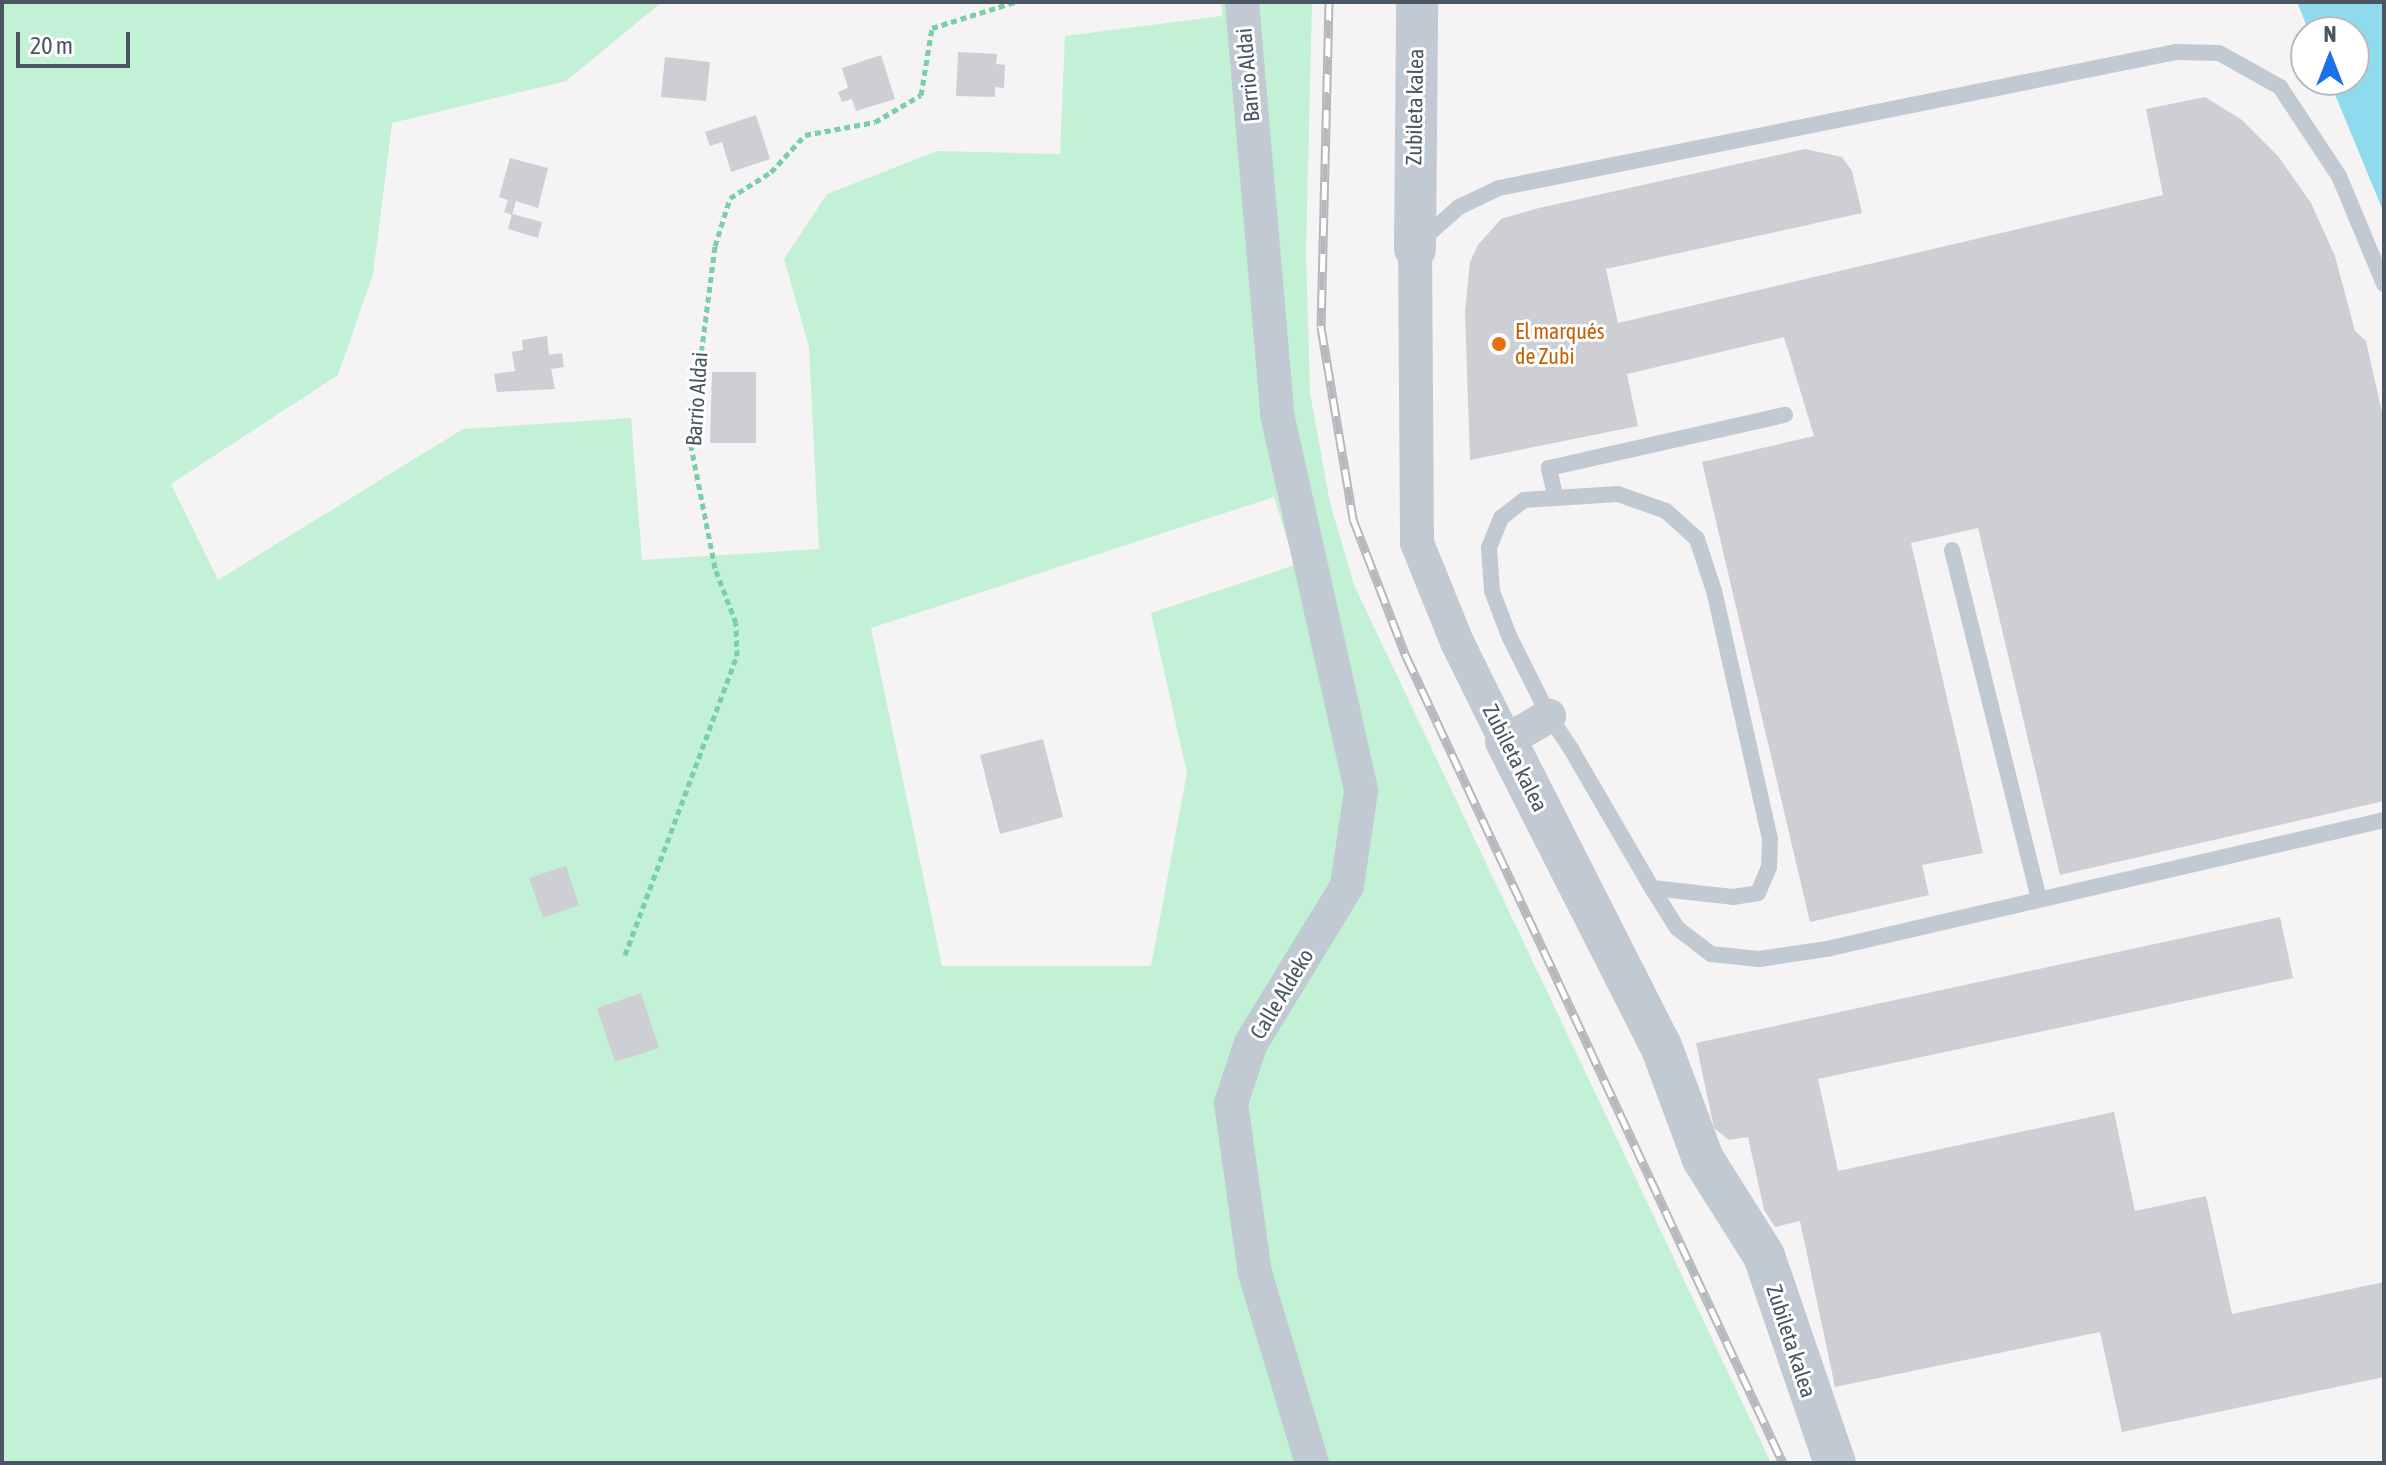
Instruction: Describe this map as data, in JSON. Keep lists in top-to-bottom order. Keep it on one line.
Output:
{"streets":{"street":["Barrio Aldai","Zubileta kalea","Calle Aldeko"]},"crossings":[["Barrio Aldai","Calle Aldeko"]],"places":["El marqués de Zubi"],"scale_bar":"20 m","north":"top"}
